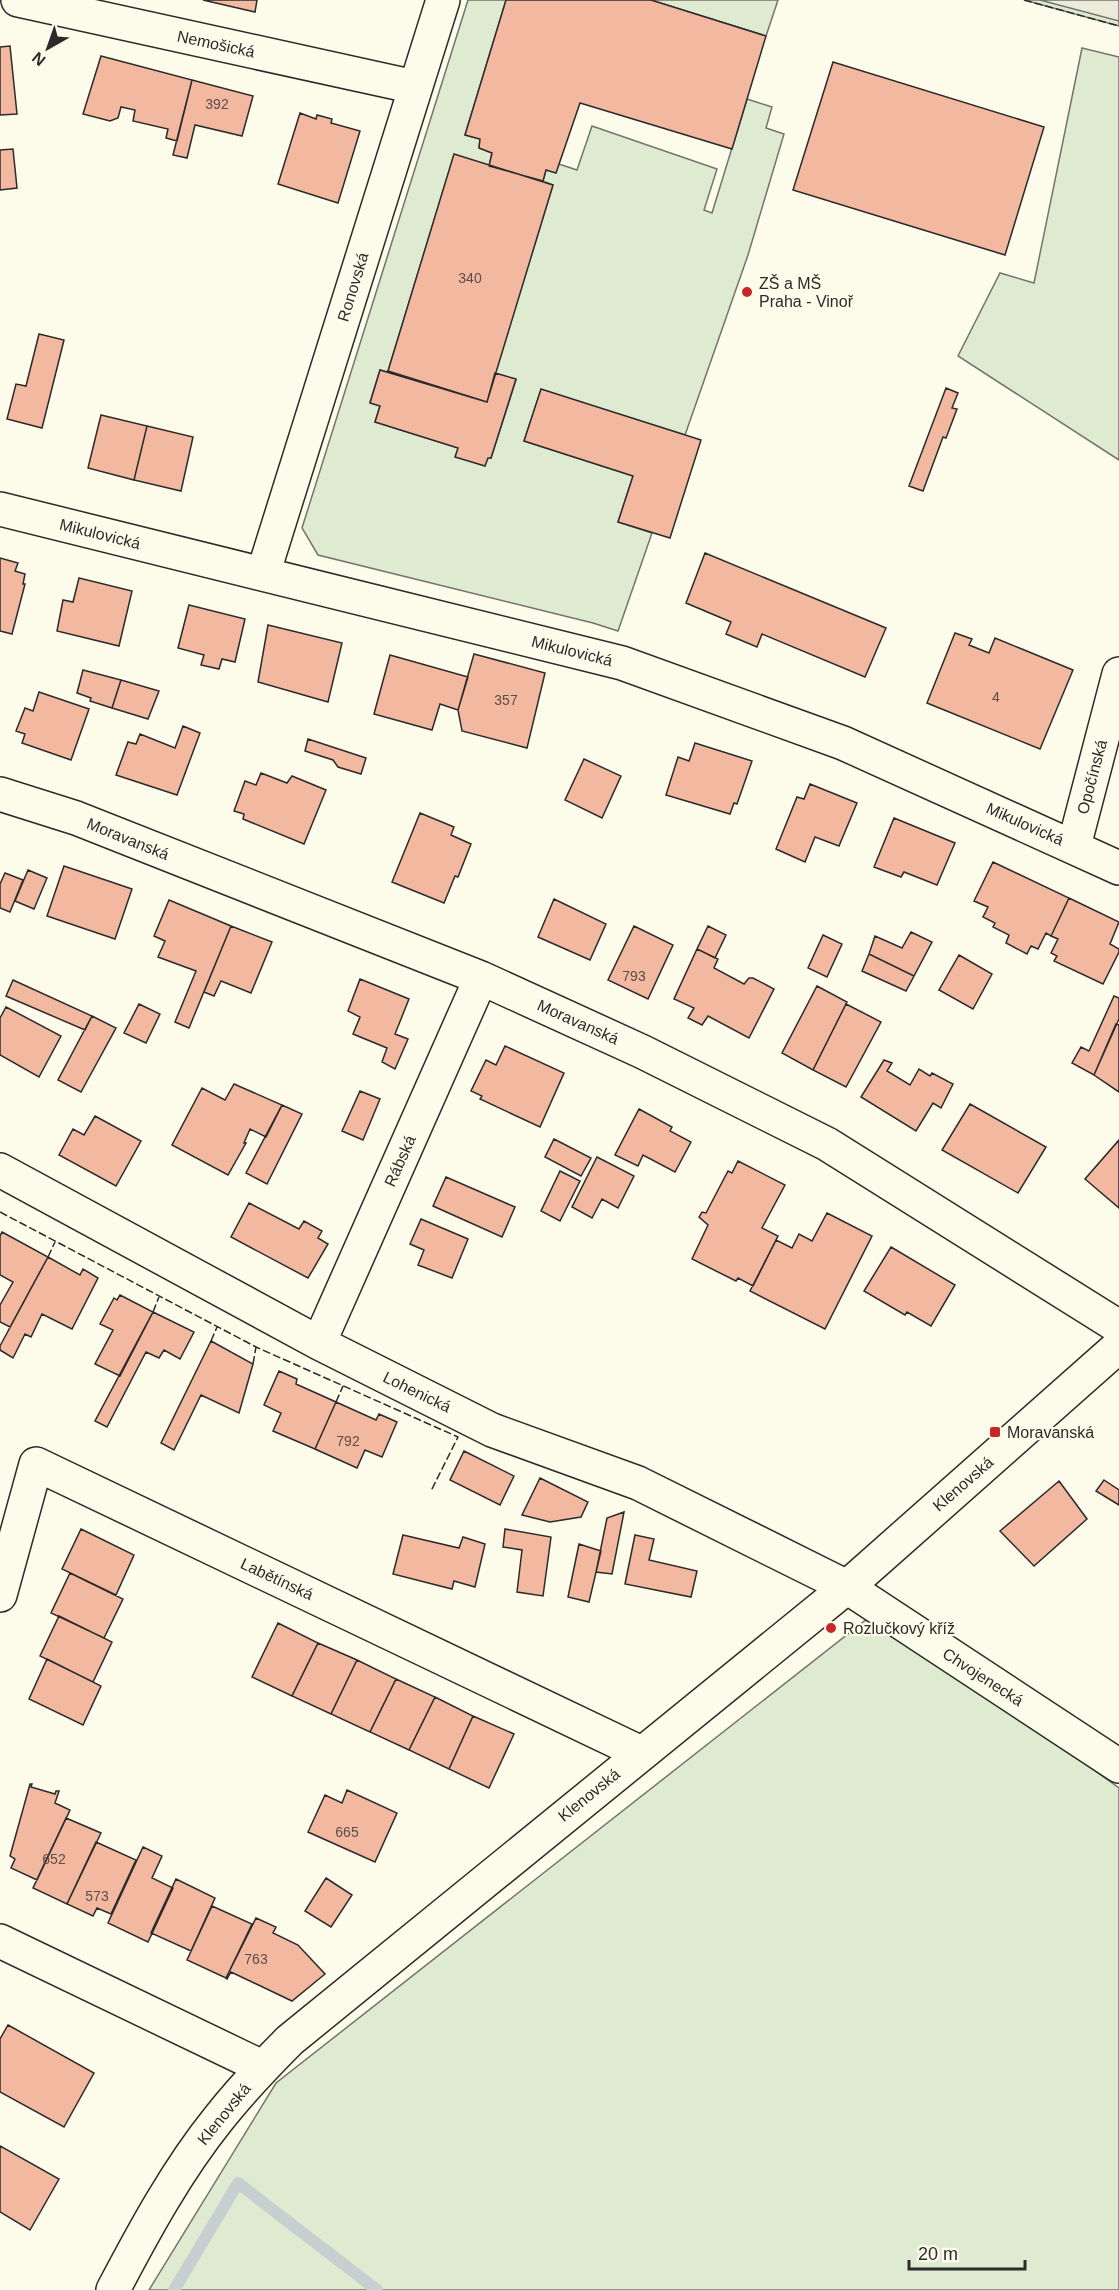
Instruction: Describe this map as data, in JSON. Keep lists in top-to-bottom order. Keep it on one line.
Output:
{"streets":{"street":["Nemošická","Ronovská","Mikulovická","Opočínská","Moravanská","Rábská","Lohenická","Klenovská","Labětínská","Chvojenecká"]},"crossings":[["Nemošická","Ronovská"],["Ronovská","Mikulovická"],["Mikulovická","Opočínská"],["Moravanská","Rábská"],["Rábská","Lohenická"],["Lohenická","Klenovská"],["Lohenická","Chvojenecká"],["Klenovská","Labětínská"],["Klenovská","Chvojenecká"]],"places":{"other":["ZŠ a MŠ Praha - Vinoř","Rozlučkový kříž"],"transit":["Moravanská"]},"house_numbers":["392","340","4","357","793","792","665","652","573","763"],"scale_bar":"20 m","north":"bottom left"}
